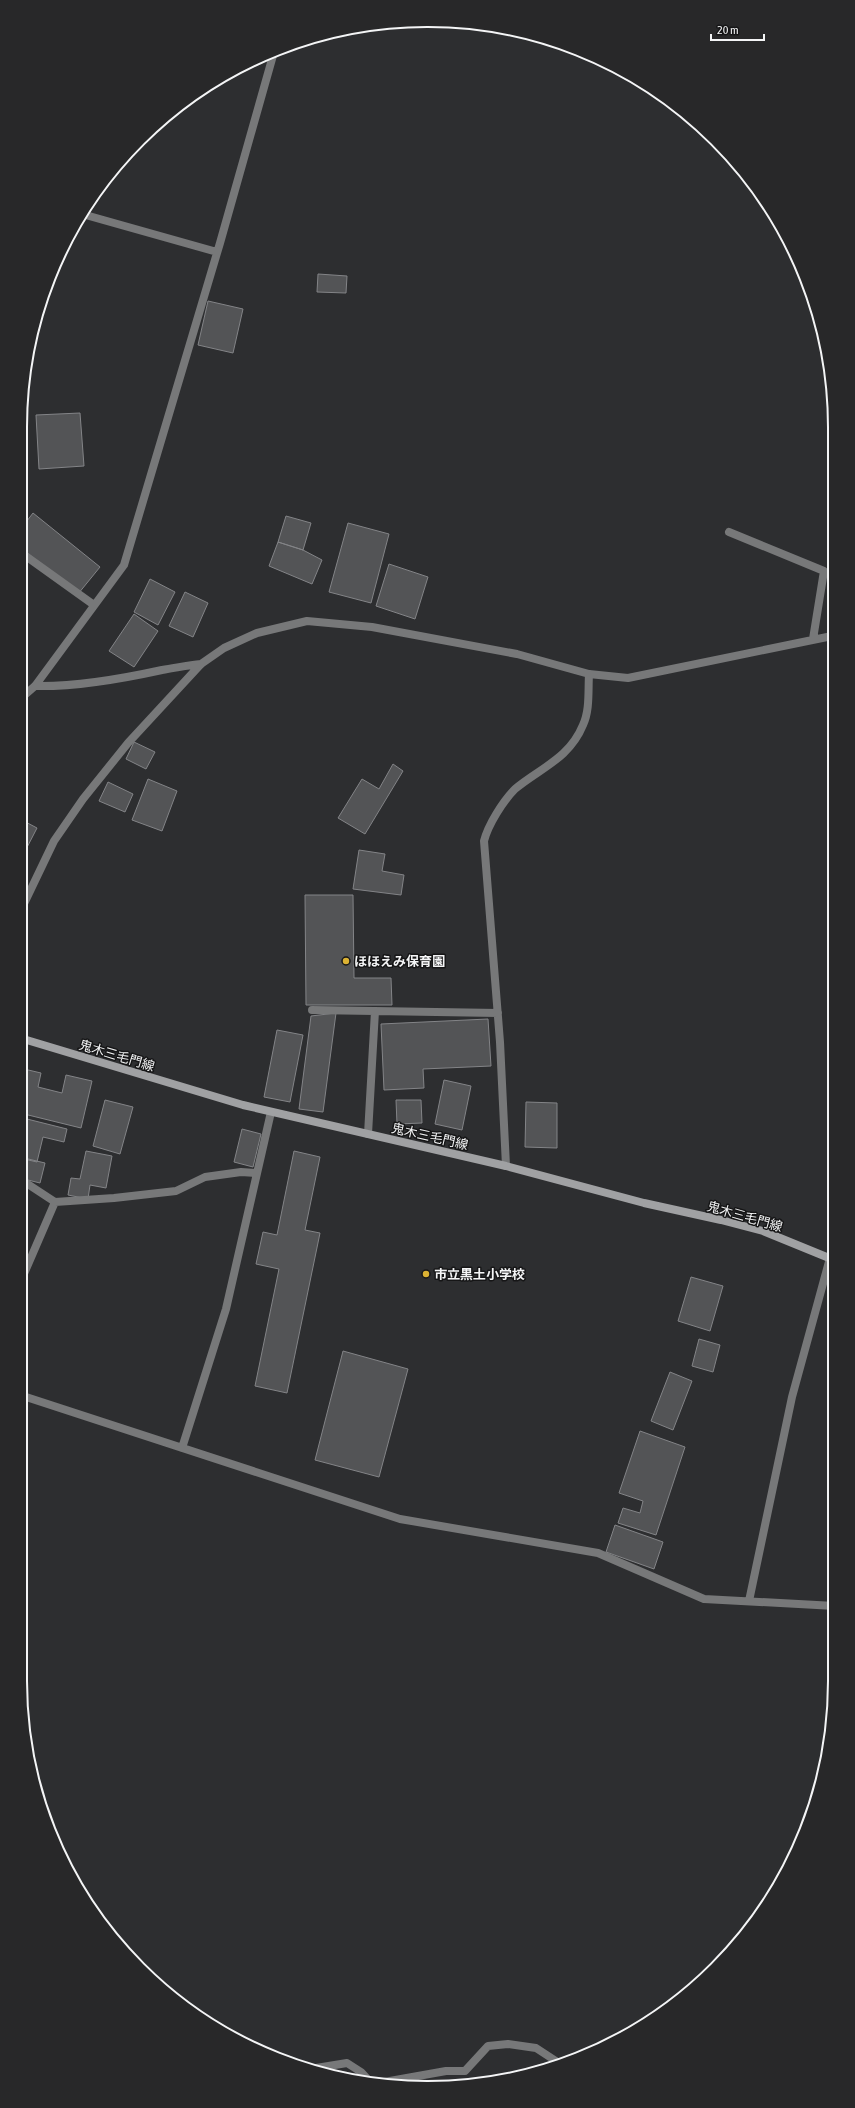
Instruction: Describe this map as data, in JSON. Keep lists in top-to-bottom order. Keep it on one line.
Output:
{"streets":{"main road":["鬼木三毛門線"]},"places":["ほほえみ保育園","市立黒土小学校"],"scale_bar":"20 m"}
